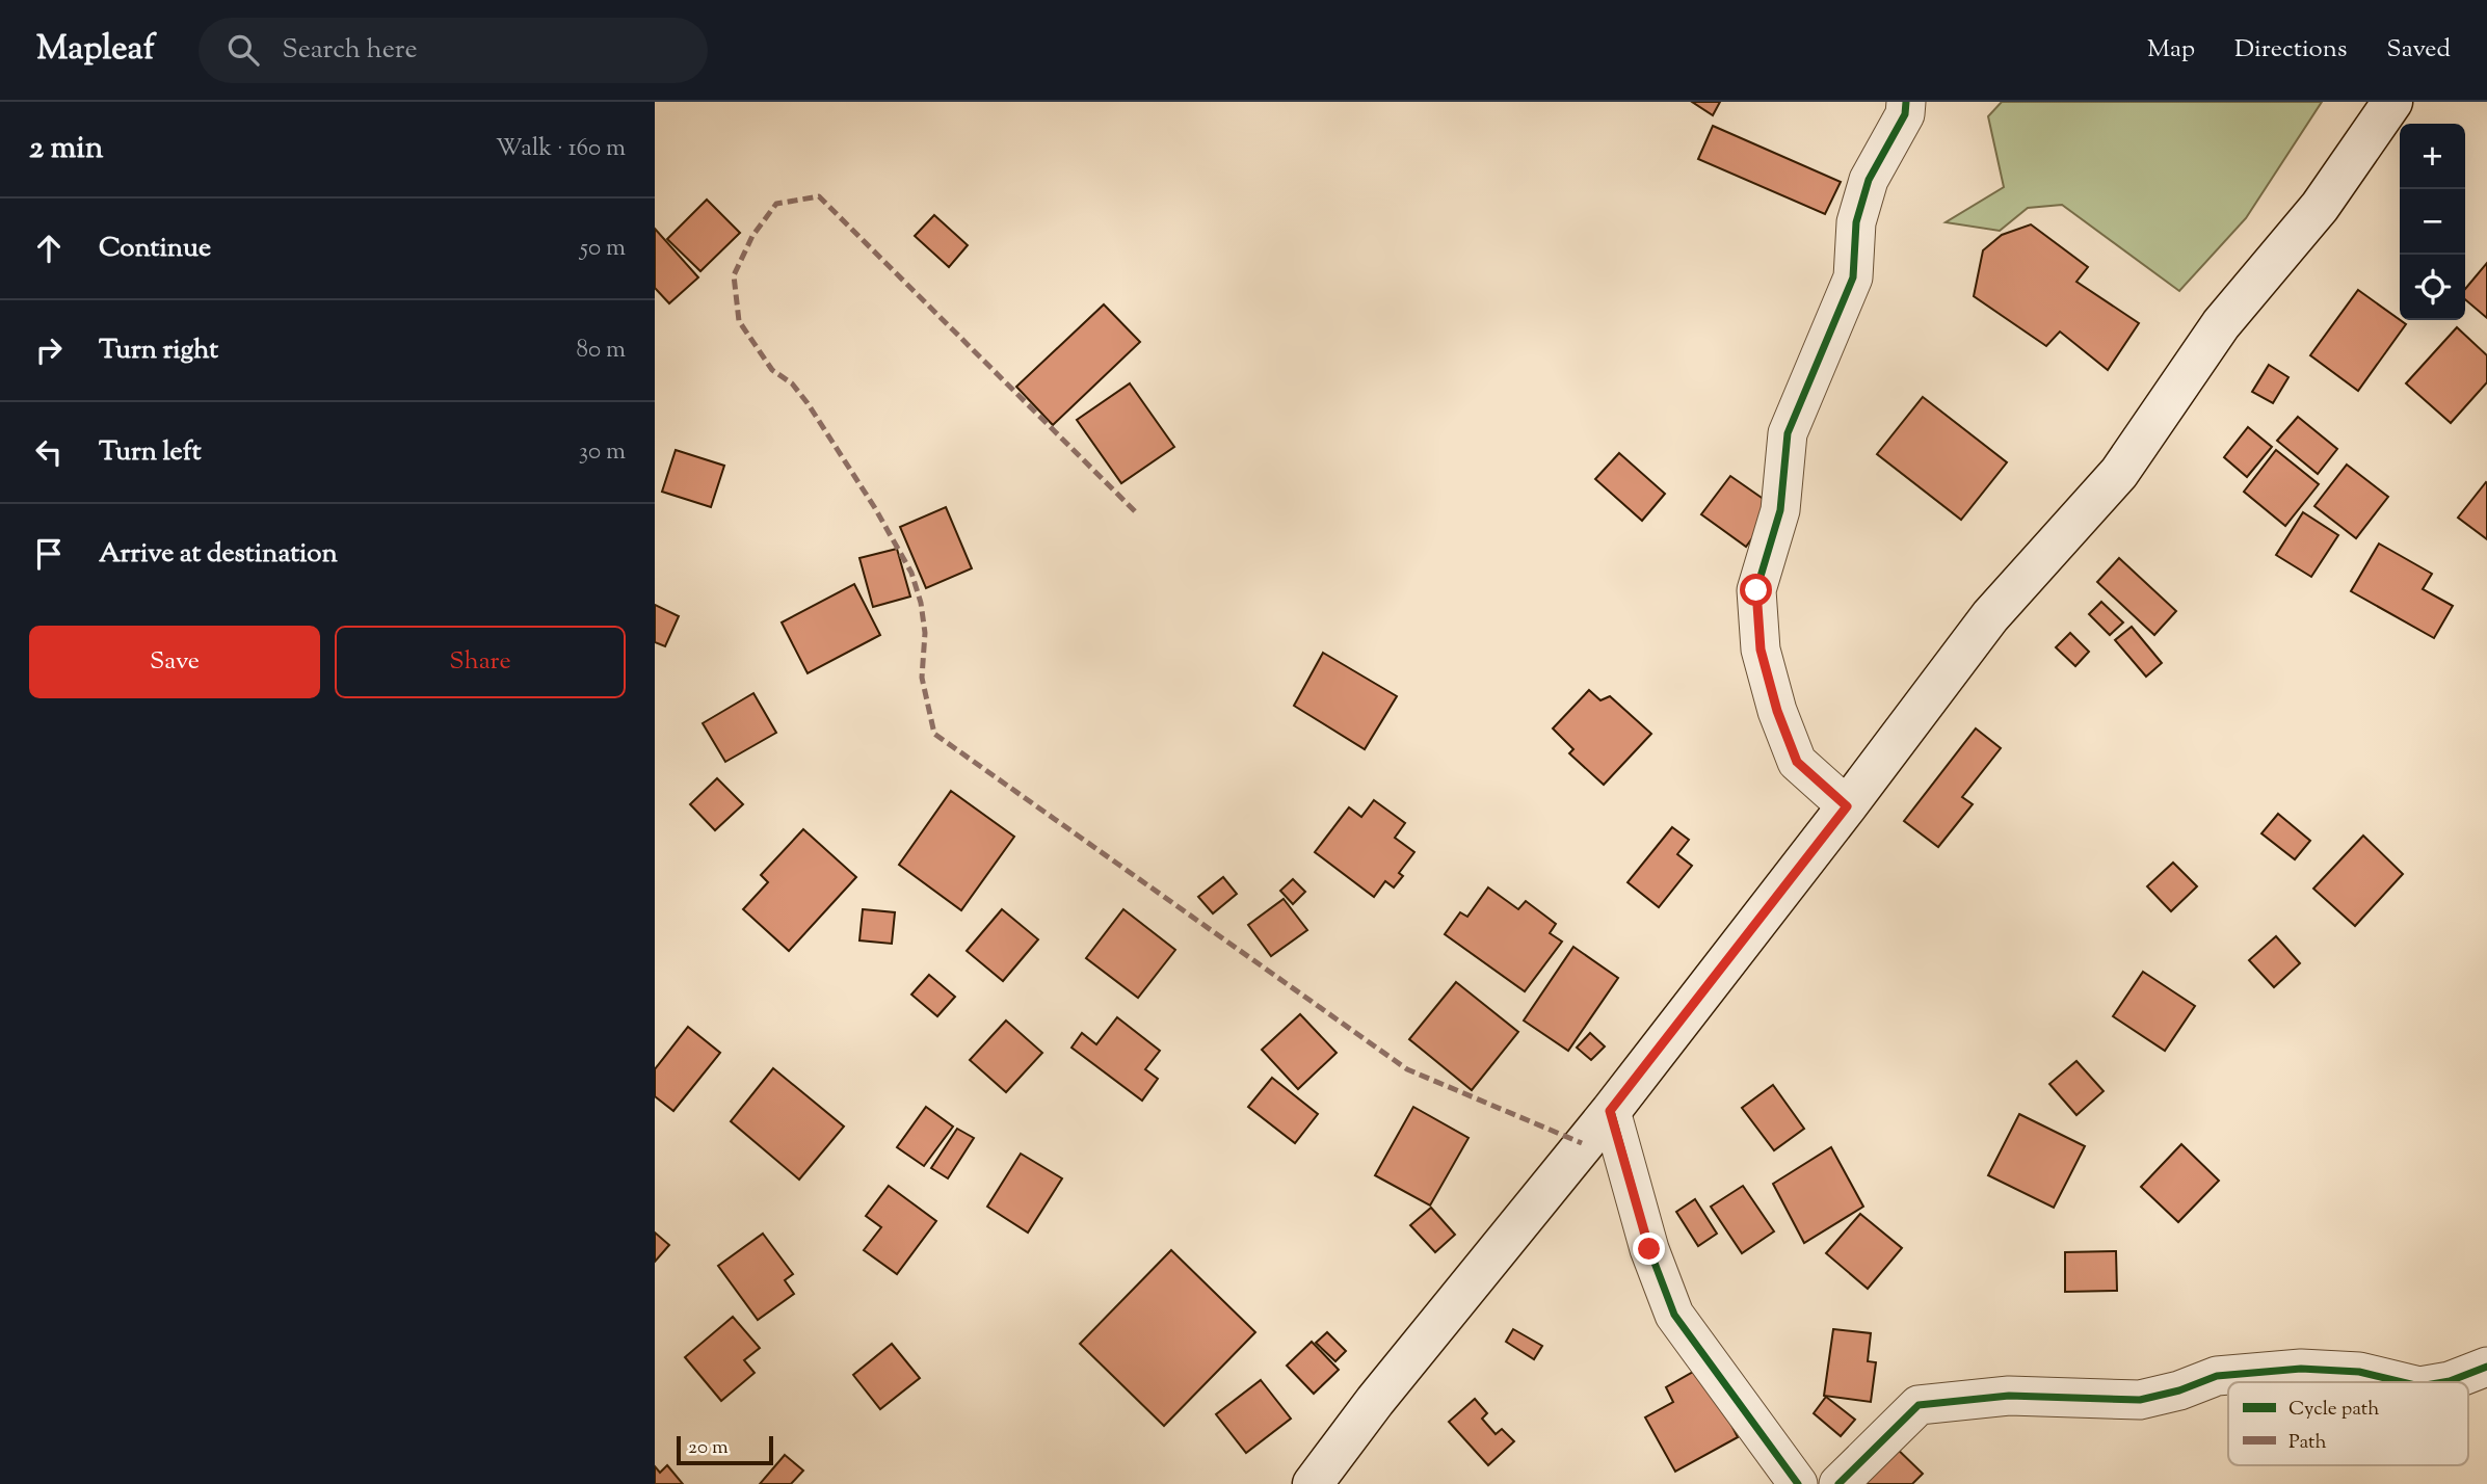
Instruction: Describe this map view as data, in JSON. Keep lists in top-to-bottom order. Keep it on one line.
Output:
{"legend":["Cycle path","Path"],"scale_bar":"20 m","page":{"header":"Mapleaf","search":"Search here","nav":["Map","Directions","Saved"],"heading":["2 min","Walk · 160 m"],"map_buttons":["+","−"],"list":[["Continue","50 m"],["Turn right","80 m"],["Turn left","30 m"],"Arrive at destination"],"buttons":["Save","Share"],"scale":"20 m"}}
